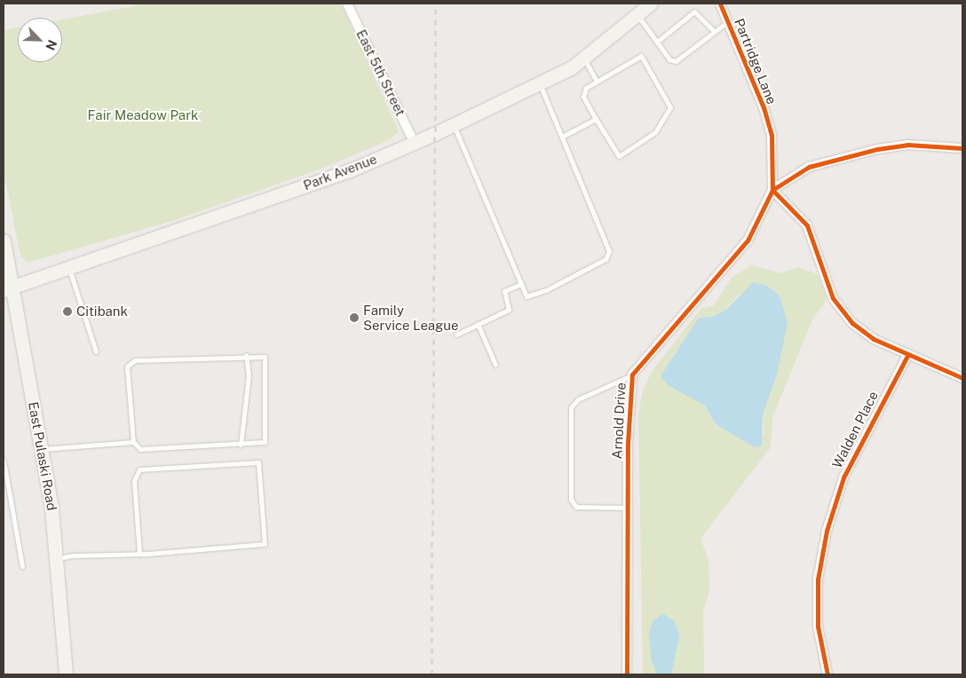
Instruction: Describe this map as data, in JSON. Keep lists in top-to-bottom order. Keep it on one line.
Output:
{"streets":{"main road":["Park Avenue","East Pulaski Road"],"street":["Partridge Lane","East 5th Street","Arnold Drive","Walden Place"]},"crossings":[["Partridge Lane","Arnold Drive"],["East 5th Street","Park Avenue"],["Park Avenue","East Pulaski Road"]],"parks":["Fair Meadow Park"],"places":["Citibank","Family Service League"],"north":"bottom right"}
